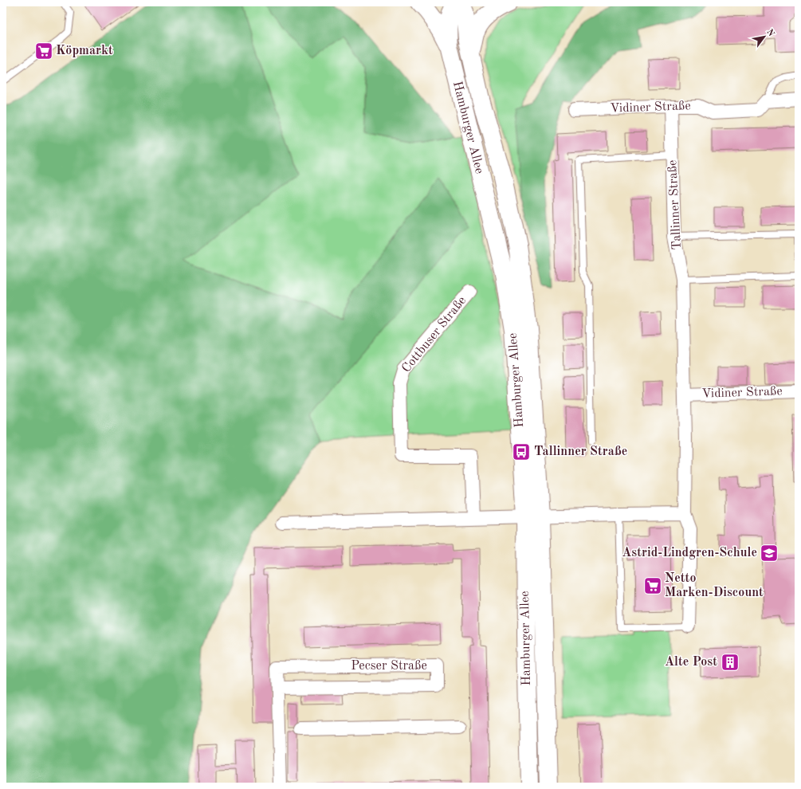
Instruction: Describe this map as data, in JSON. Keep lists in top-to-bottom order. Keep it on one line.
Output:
{"streets":{"street":["Vidiner Straße","Hamburger Allee","Tallinner Straße","Cottbuser Straße","Pecser Straße"]},"crossings":[["Vidiner Straße","Tallinner Straße"]],"places":{"supermarket":["Köpmarkt","Netto Marken-Discount"],"bus stop":["Tallinner Straße"],"school or university":["Astrid-Lindgren-Schule"],"building":["Alte Post"]},"north":"top right"}
